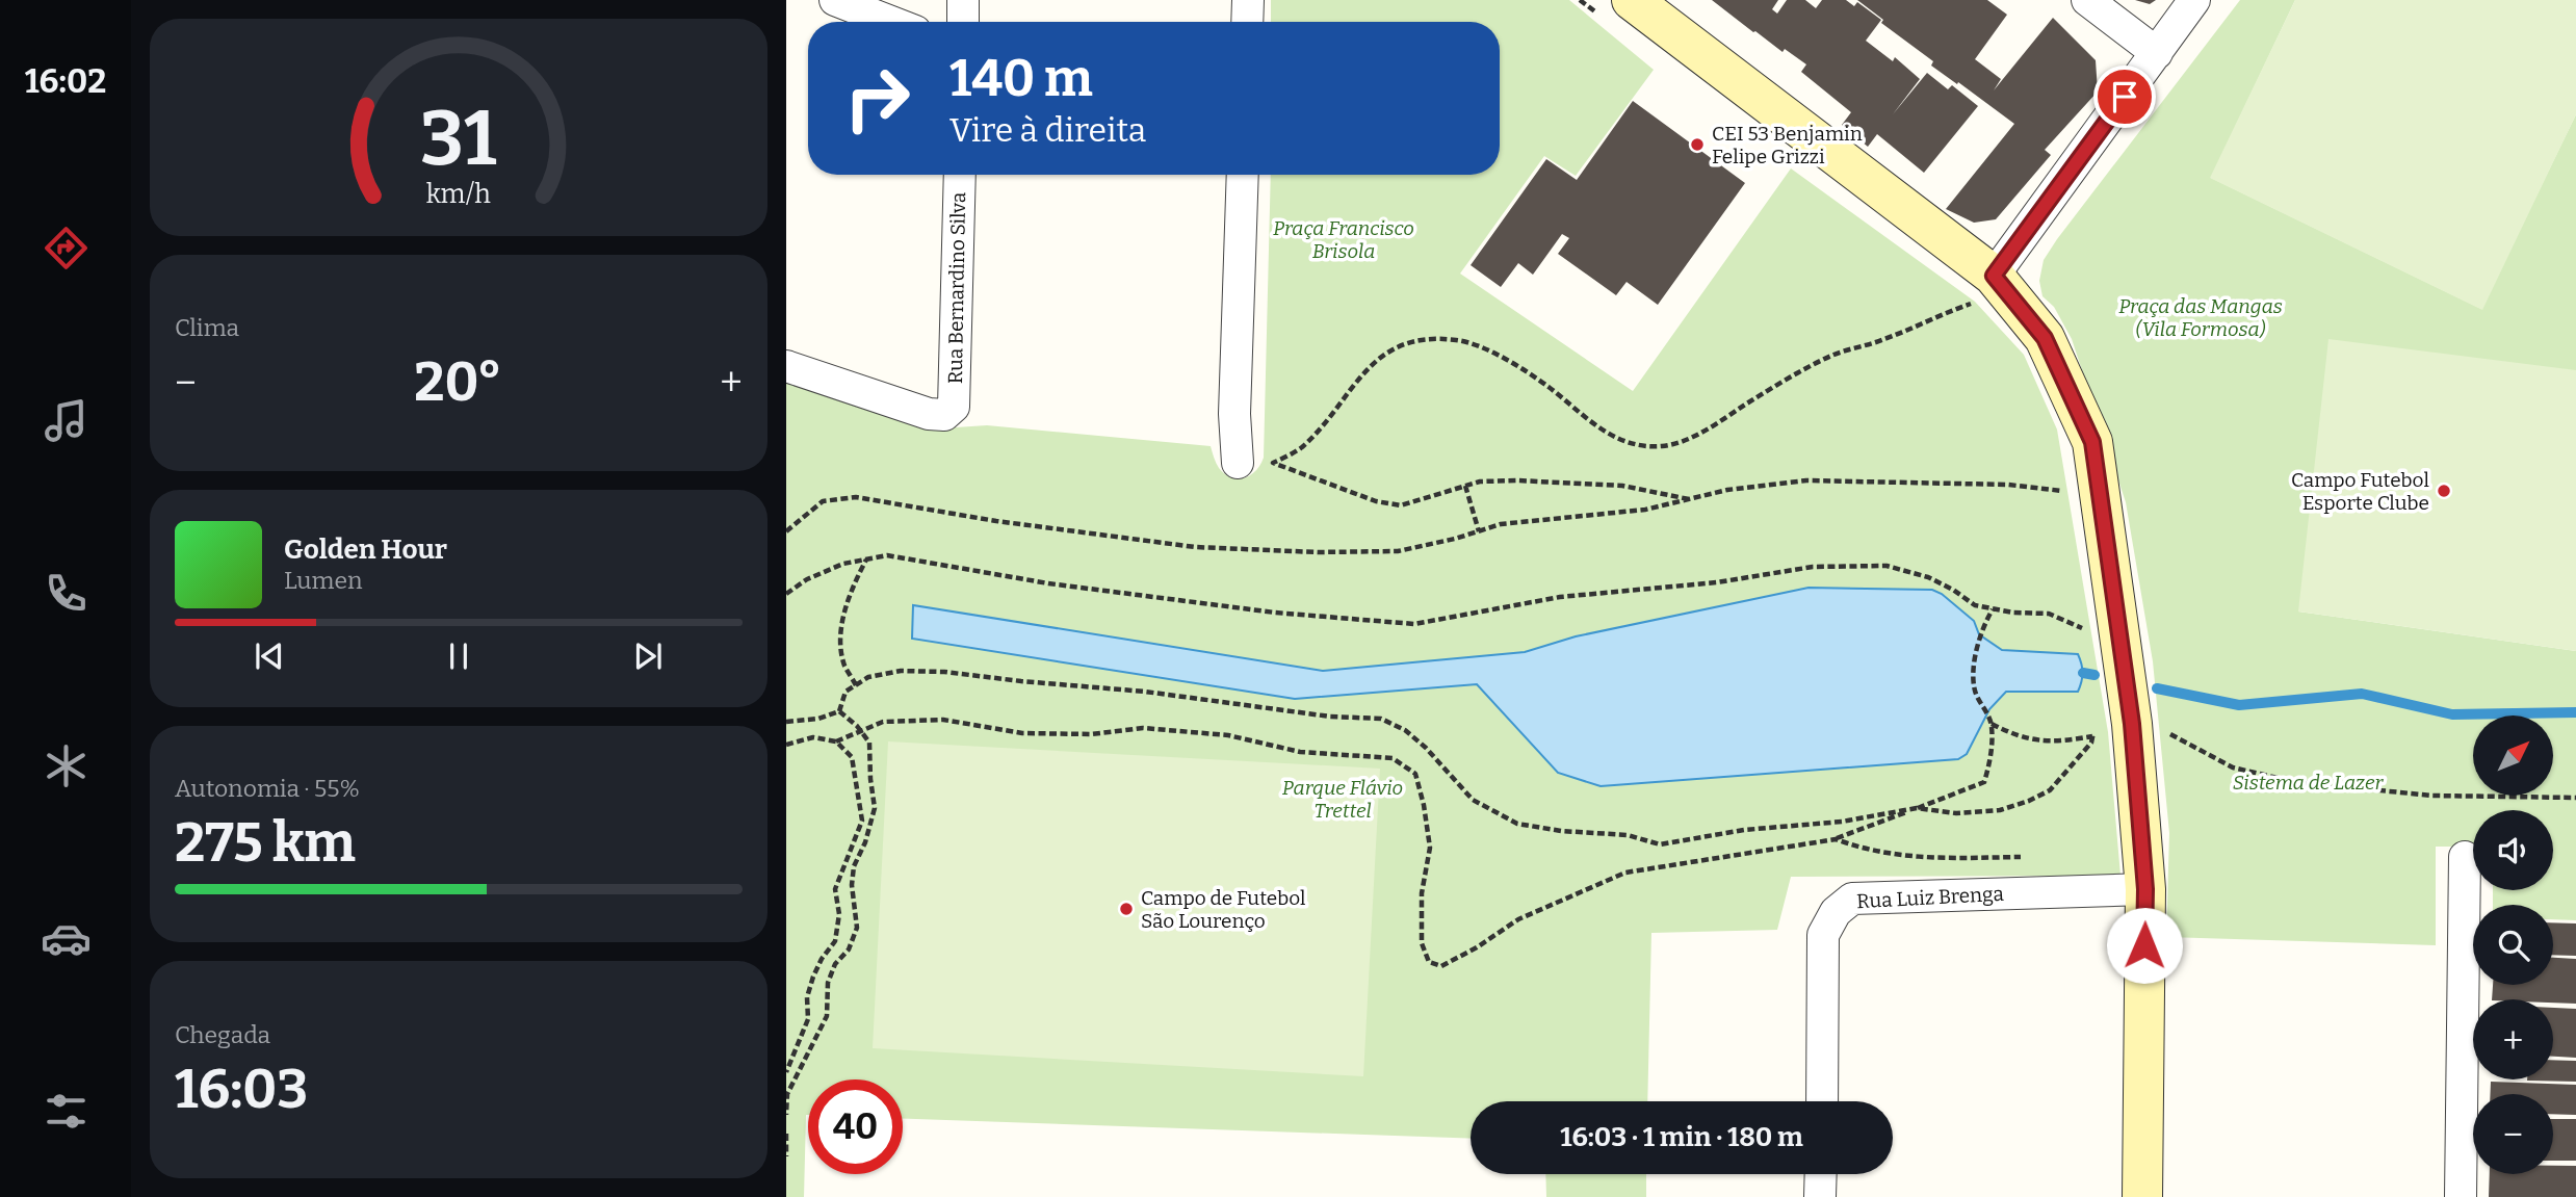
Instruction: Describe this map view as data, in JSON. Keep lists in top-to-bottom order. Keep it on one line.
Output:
{"streets":{"street":["Rua Bernardino Silva","Rua Luiz Brenga"]},"parks":["Praça Francisco Brisola","Praça das Mangas (Vila Formosa)","Sistema de Lazer","Parque Flávio Trettel"],"places":["CEI 53 Benjamin Felipe Grizzi","Campo Futebol Esporte Clube","Campo de Futebol São Lourenço"],"north":"top right","page":{"tabs":"16:02","turn":["140 m","Vire à direita"],"tile":["Clima",["Autonomia · 55%","275 km"],["Chegada","16:03"]],"heat":["−","20°","+"],"song":["Golden Hour","Lumen"],"map_buttons":["+","−"],"limit":"40","trip":"16:03 · 1 min · 180 m","gauge":["31","km/h"]}}
